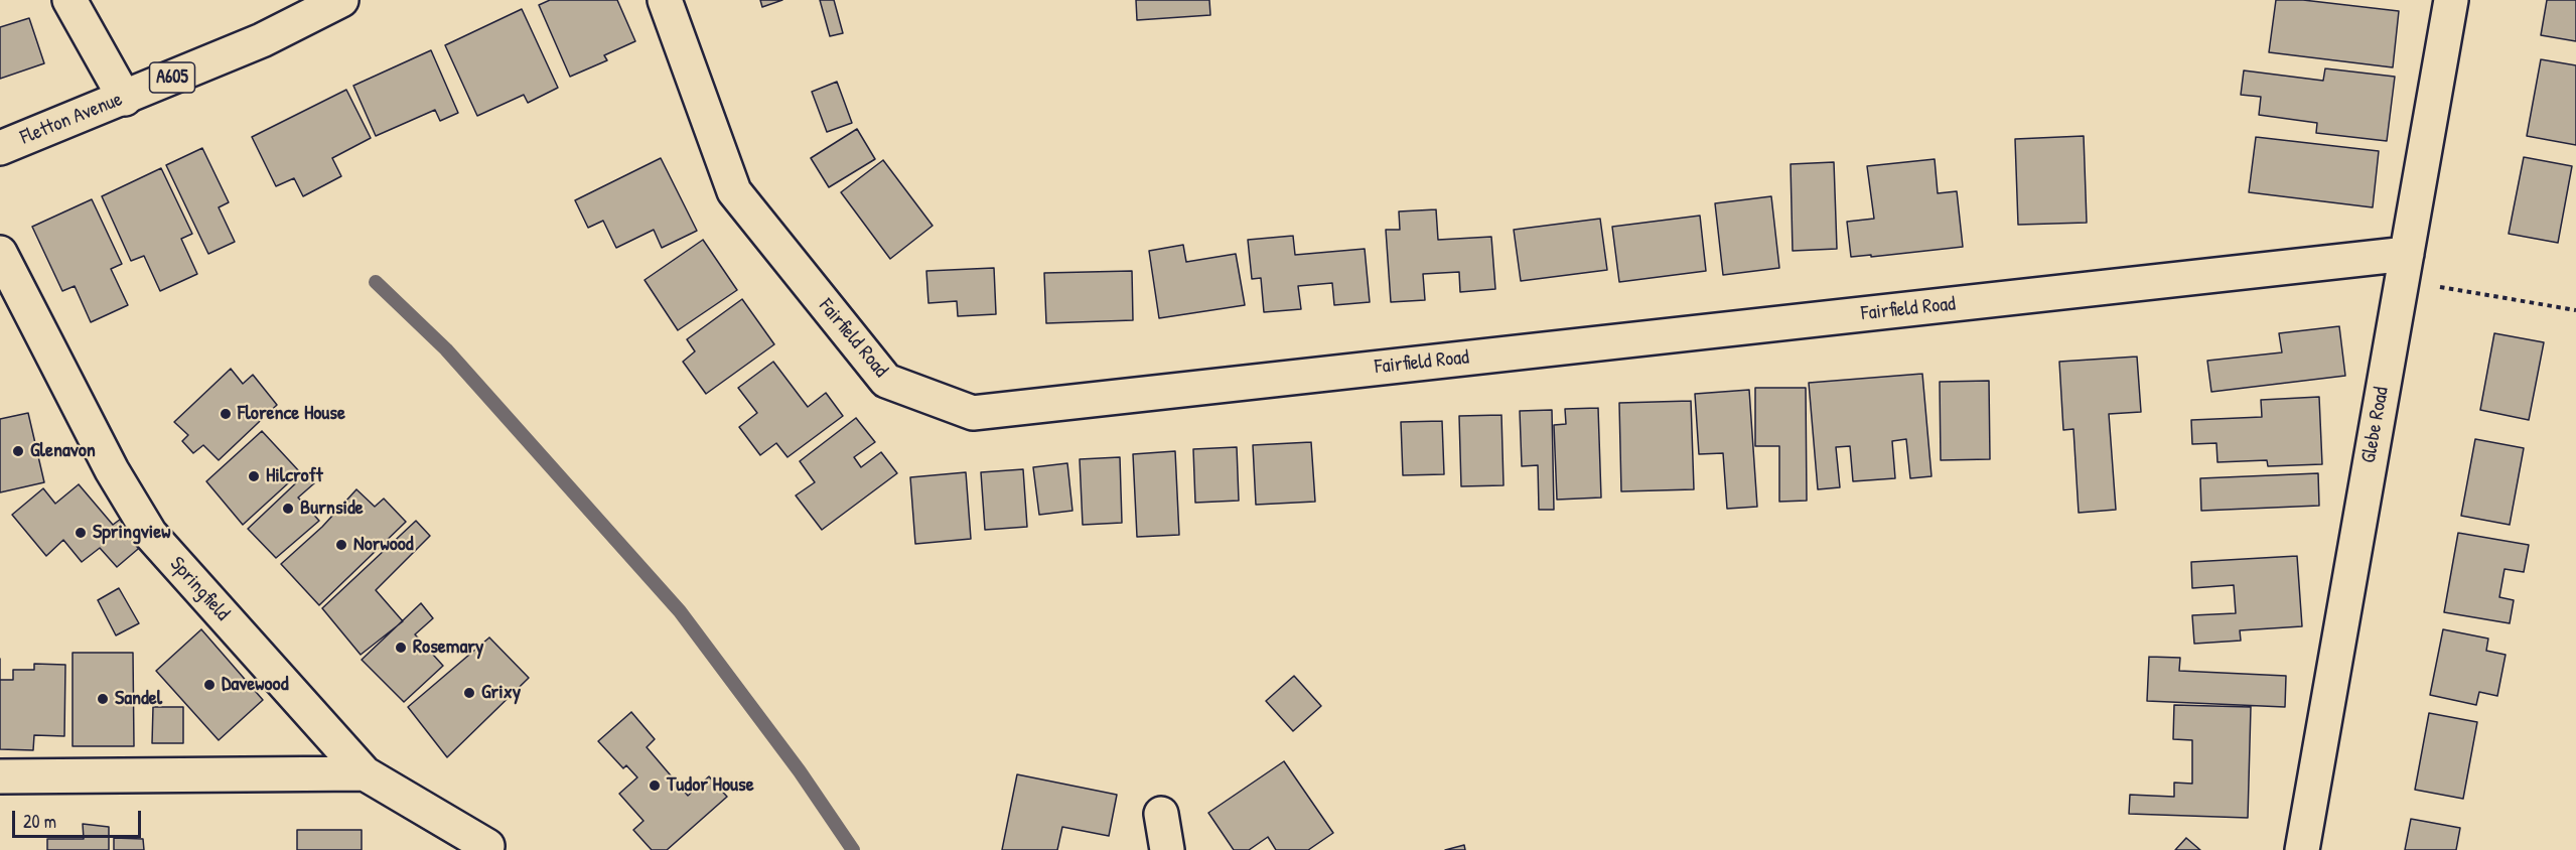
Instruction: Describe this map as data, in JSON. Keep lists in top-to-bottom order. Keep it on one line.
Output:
{"streets":{"street":["A605","Fletton Avenue","Fairfield Road","Glebe Road","Springfield"]},"crossings":[["Fairfield Road","Glebe Road"]],"places":["Florence House","Glenavon","Hilcroft","Burnside","Springview","Norwood","Rosemary","Davewood","Grixy","Sandel","Tudor House"],"scale_bar":"20 m"}
